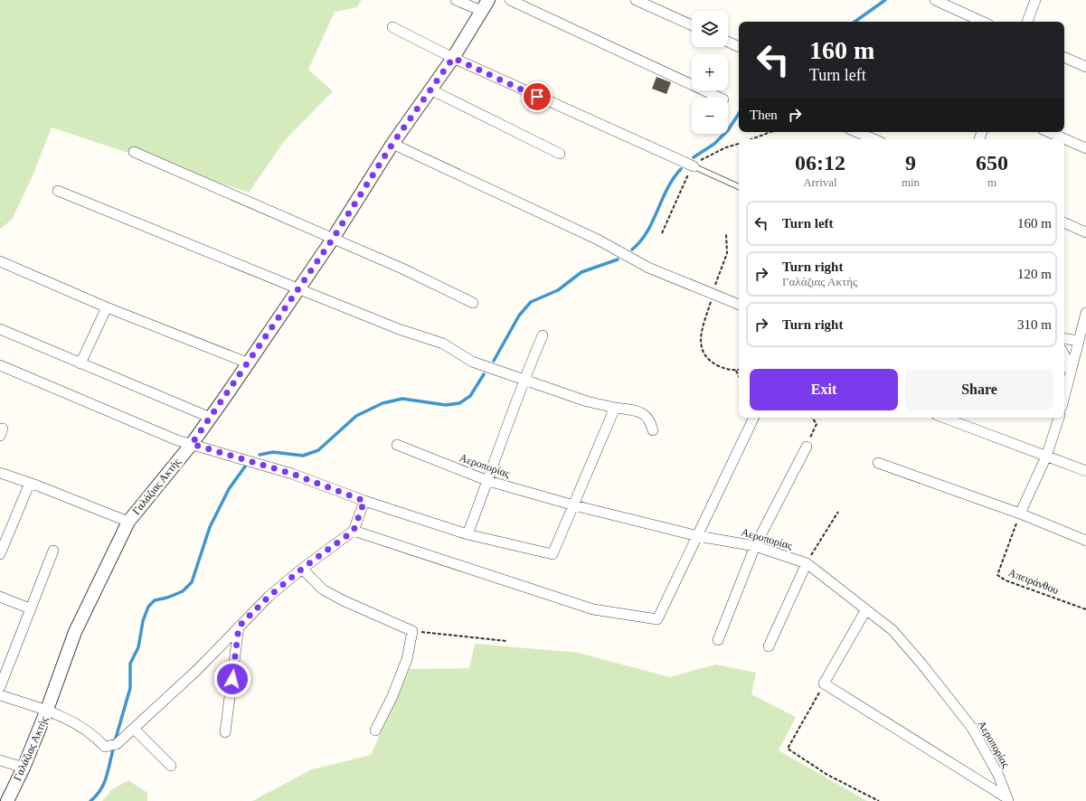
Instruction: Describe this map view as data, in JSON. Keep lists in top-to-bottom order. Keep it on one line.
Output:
{"streets":{"street":["Αεροπορίας","Γαλάζιας Ακτής"],"path":["Απειράνθου"]},"page":{"map_buttons":["+","−"],"turn":["160 m","Turn left"],"then":"Then","eta":["06:12","Arrival","9","min","650","m"],"list":[{"name":"Turn left","value":"160 m"},{"name":"Turn right","note":"Γαλάζιας Ακτής","value":"120 m"},{"name":"Turn right","value":"310 m"}],"buttons":["Exit","Share"]}}
